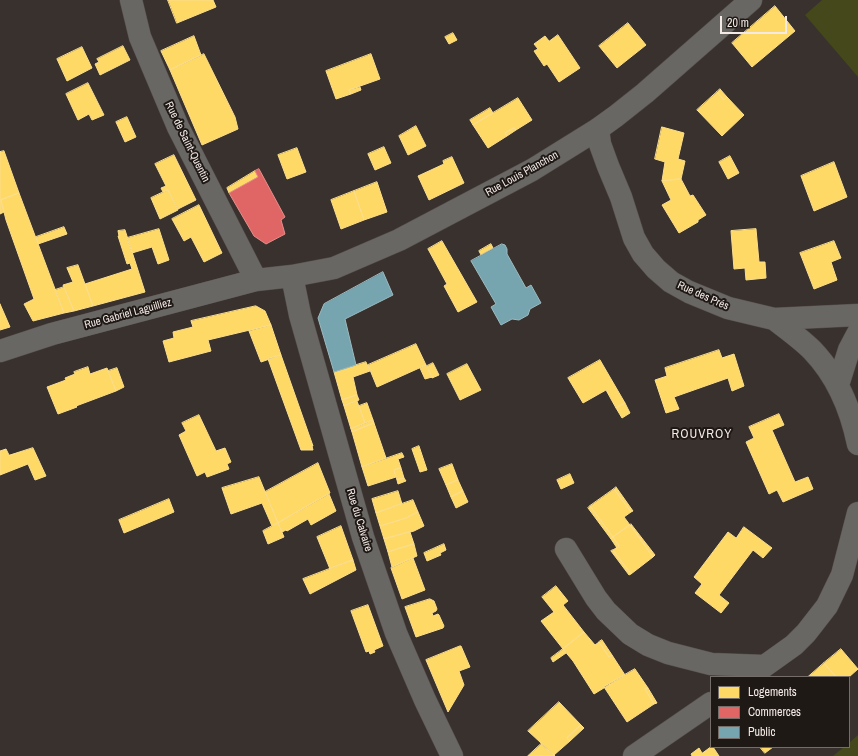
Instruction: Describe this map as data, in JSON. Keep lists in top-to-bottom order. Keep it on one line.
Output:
{"streets":{"street":["Rue de Saint-Quentin","Rue Louis Planchon","Rue des Prés","Rue Gabriel Laguilliez","Rue du Calvaire"]},"crossings":[["Rue de Saint-Quentin","Rue Louis Planchon"],["Rue de Saint-Quentin","Rue Gabriel Laguilliez"],["Rue Louis Planchon","Rue des Prés"],["Rue Louis Planchon","Rue Gabriel Laguilliez"],["Rue Louis Planchon","Rue du Calvaire"]],"districts":["ROUVROY"],"legend":["Logements","Commerces","Public"],"scale_bar":"20 m"}
